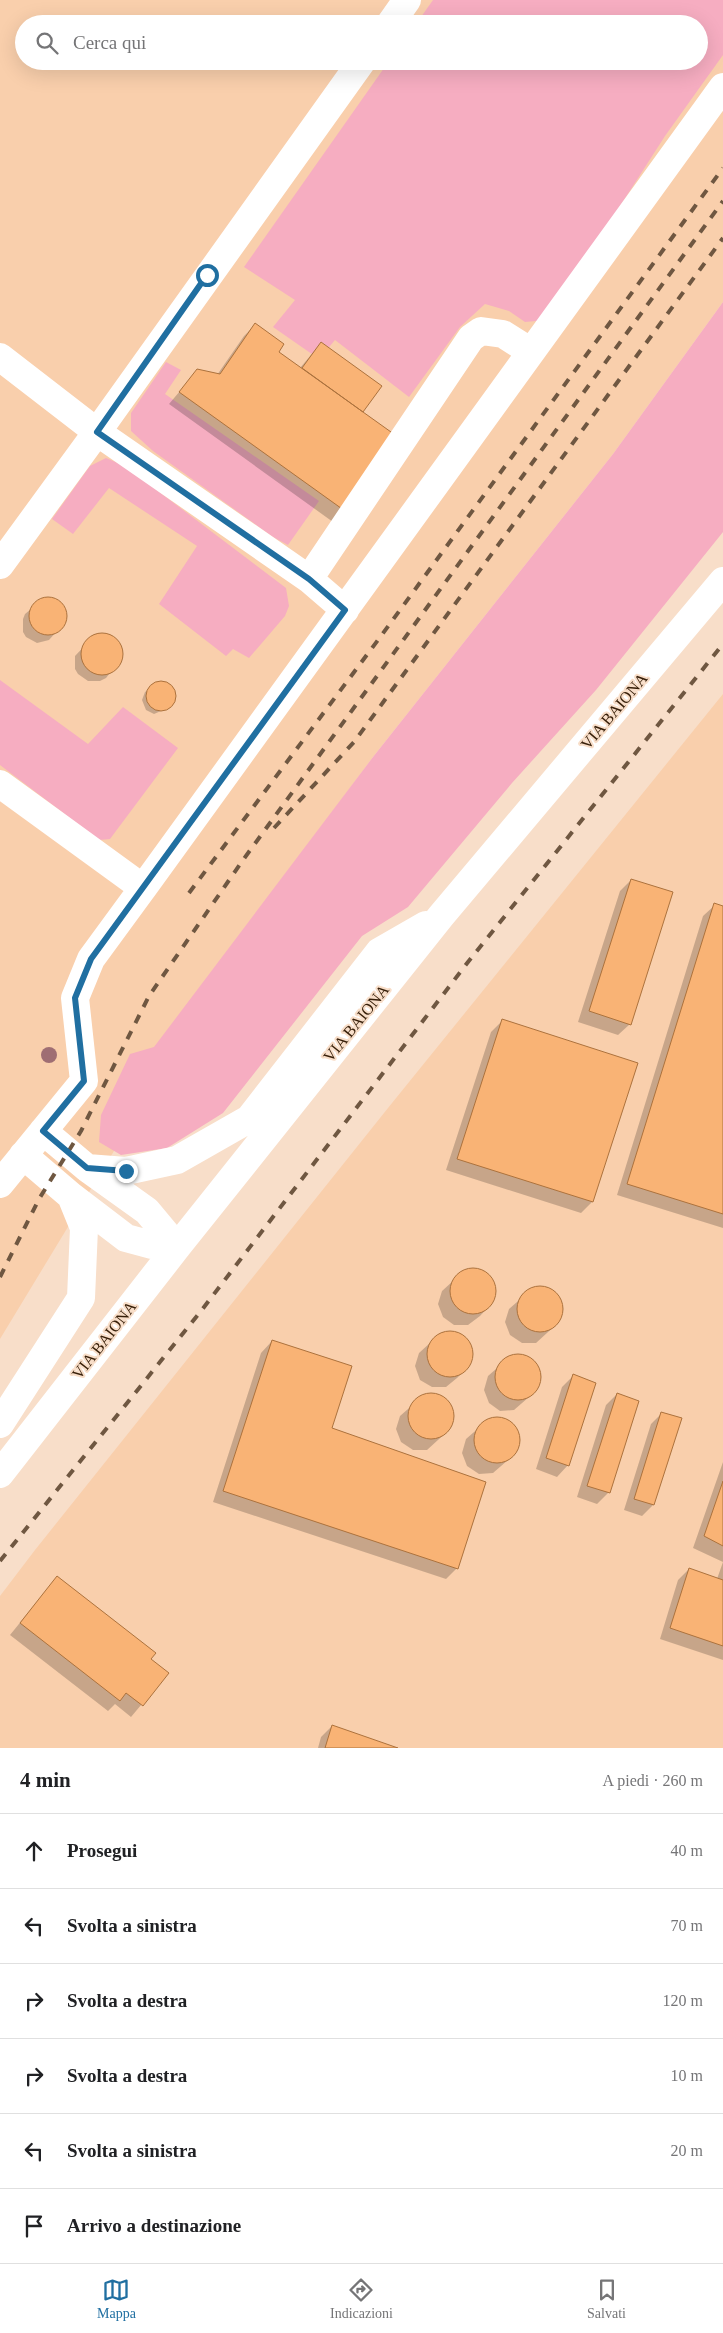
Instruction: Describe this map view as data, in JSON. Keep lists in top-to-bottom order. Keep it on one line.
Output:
{"streets":{"street":["VIA BAIONA"]},"page":{"search":"Cerca qui","heading":["4 min","A piedi · 260 m"],"list":[["Prosegui","40 m"],["Svolta a sinistra","70 m"],["Svolta a destra","120 m"],["Svolta a destra","10 m"],["Svolta a sinistra","20 m"],"Arrivo a destinazione"],"nav":["Mappa","Indicazioni","Salvati"]}}
